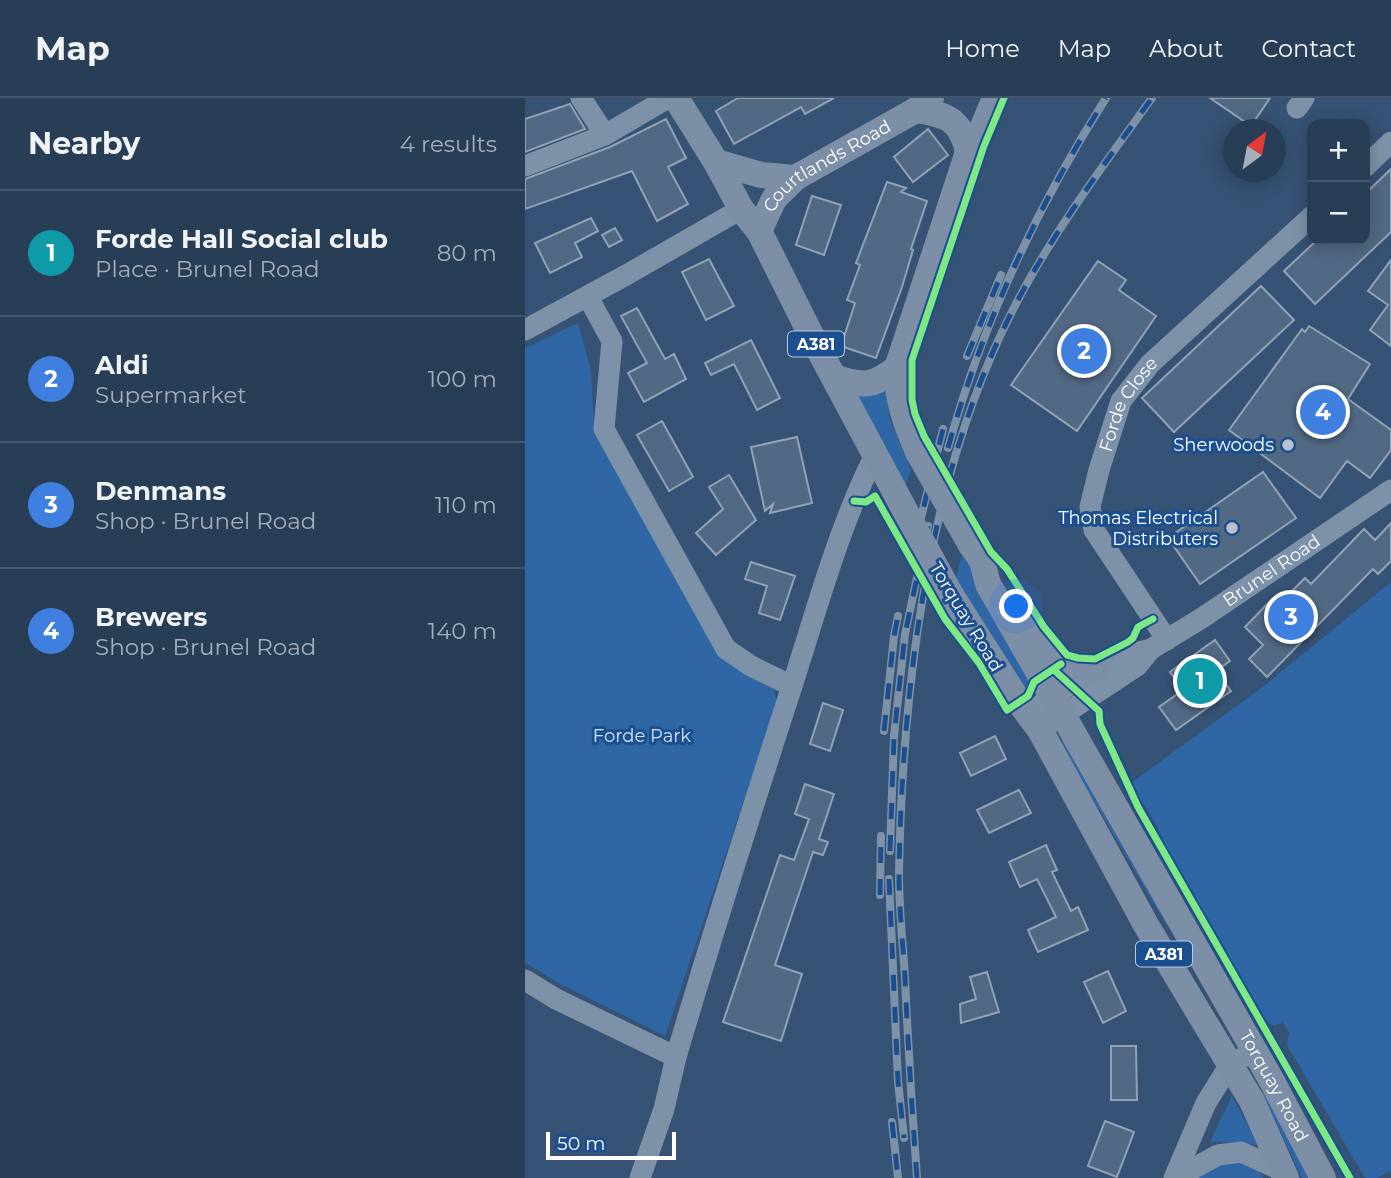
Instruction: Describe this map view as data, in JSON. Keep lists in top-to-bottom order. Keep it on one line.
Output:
{"streets":{"main road":["Courtlands Road","A381","Torquay Road"],"street":["Forde Close","Brunel Road"]},"crossings":[["Courtlands Road","A381"],["Courtlands Road","Torquay Road"],["A381","Brunel Road"],["A381","Torquay Road"],["Forde Close","Brunel Road"],["Brunel Road","Torquay Road"]],"parks":["Forde Park"],"places":["Sherwoods","Thomas Electrical Distributers"],"scale_bar":"50 m","north":"top right","page":{"header":"Map","nav":["Home","Map","About","Contact"],"heading":["Nearby","4 results"],"map_buttons":["+","−"],"list":[{"mark":"1","name":"Forde Hall Social club","note":"Place · Brunel Road","value":"80 m"},{"mark":"2","name":"Aldi","note":"Supermarket","value":"100 m"},{"mark":"3","name":"Denmans","note":"Shop · Brunel Road","value":"110 m"},{"mark":"4","name":"Brewers","note":"Shop · Brunel Road","value":"140 m"}],"pins":["2","4","3","1"],"scale":"50 m"}}
